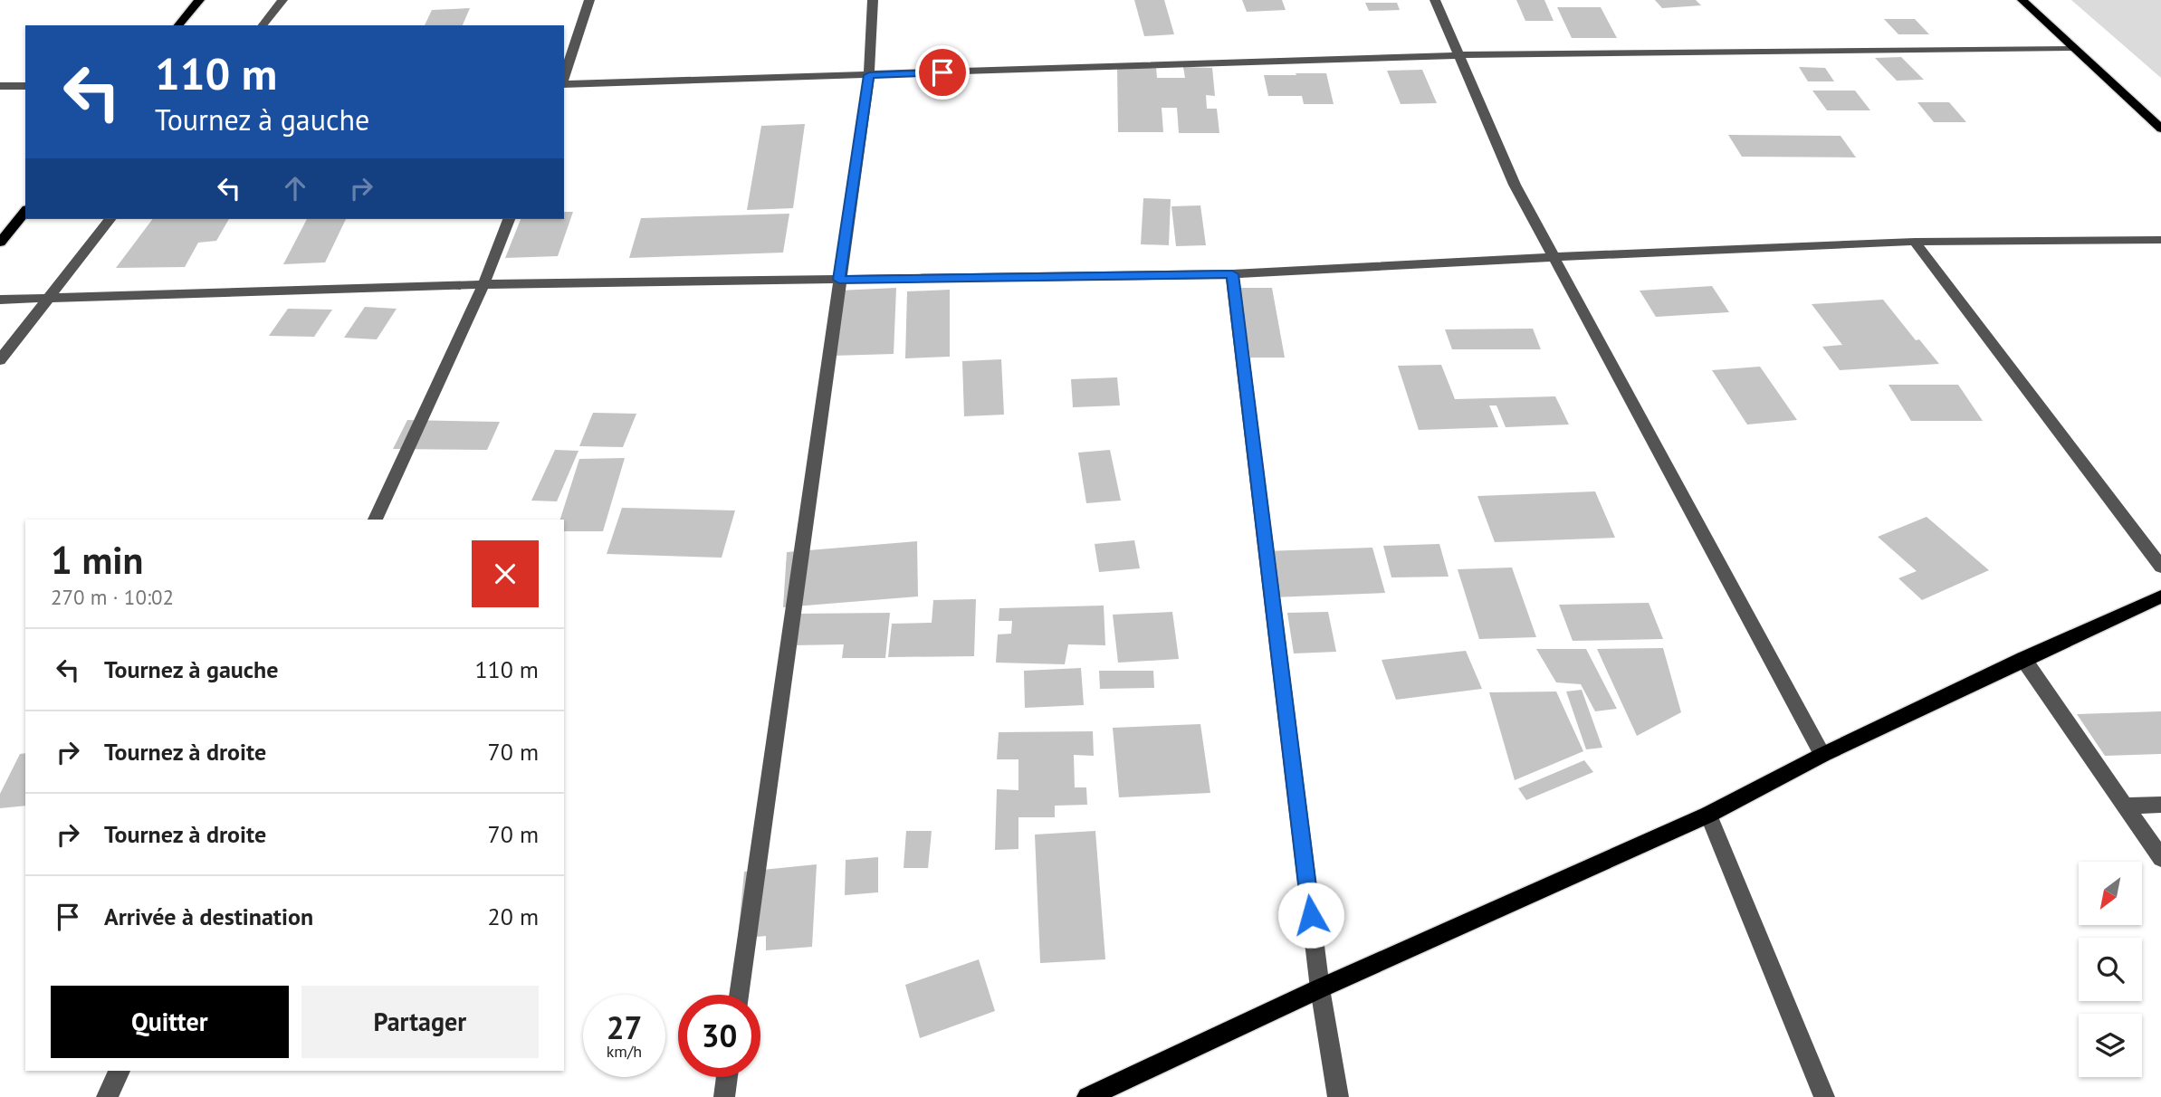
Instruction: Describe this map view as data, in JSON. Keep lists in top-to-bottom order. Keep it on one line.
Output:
{"north":"bottom left","page":{"turn":["110 m","Tournez à gauche"],"heading":["1 min","270 m · 10:02"],"list":[{"name":"Tournez à gauche","value":"110 m"},{"name":"Tournez à droite","value":"70 m"},{"name":"Tournez à droite","value":"70 m"},{"name":"Arrivée à destination","value":"20 m"}],"buttons":["Quitter","Partager"],"speed":"27 km/h","limit":"30"}}
